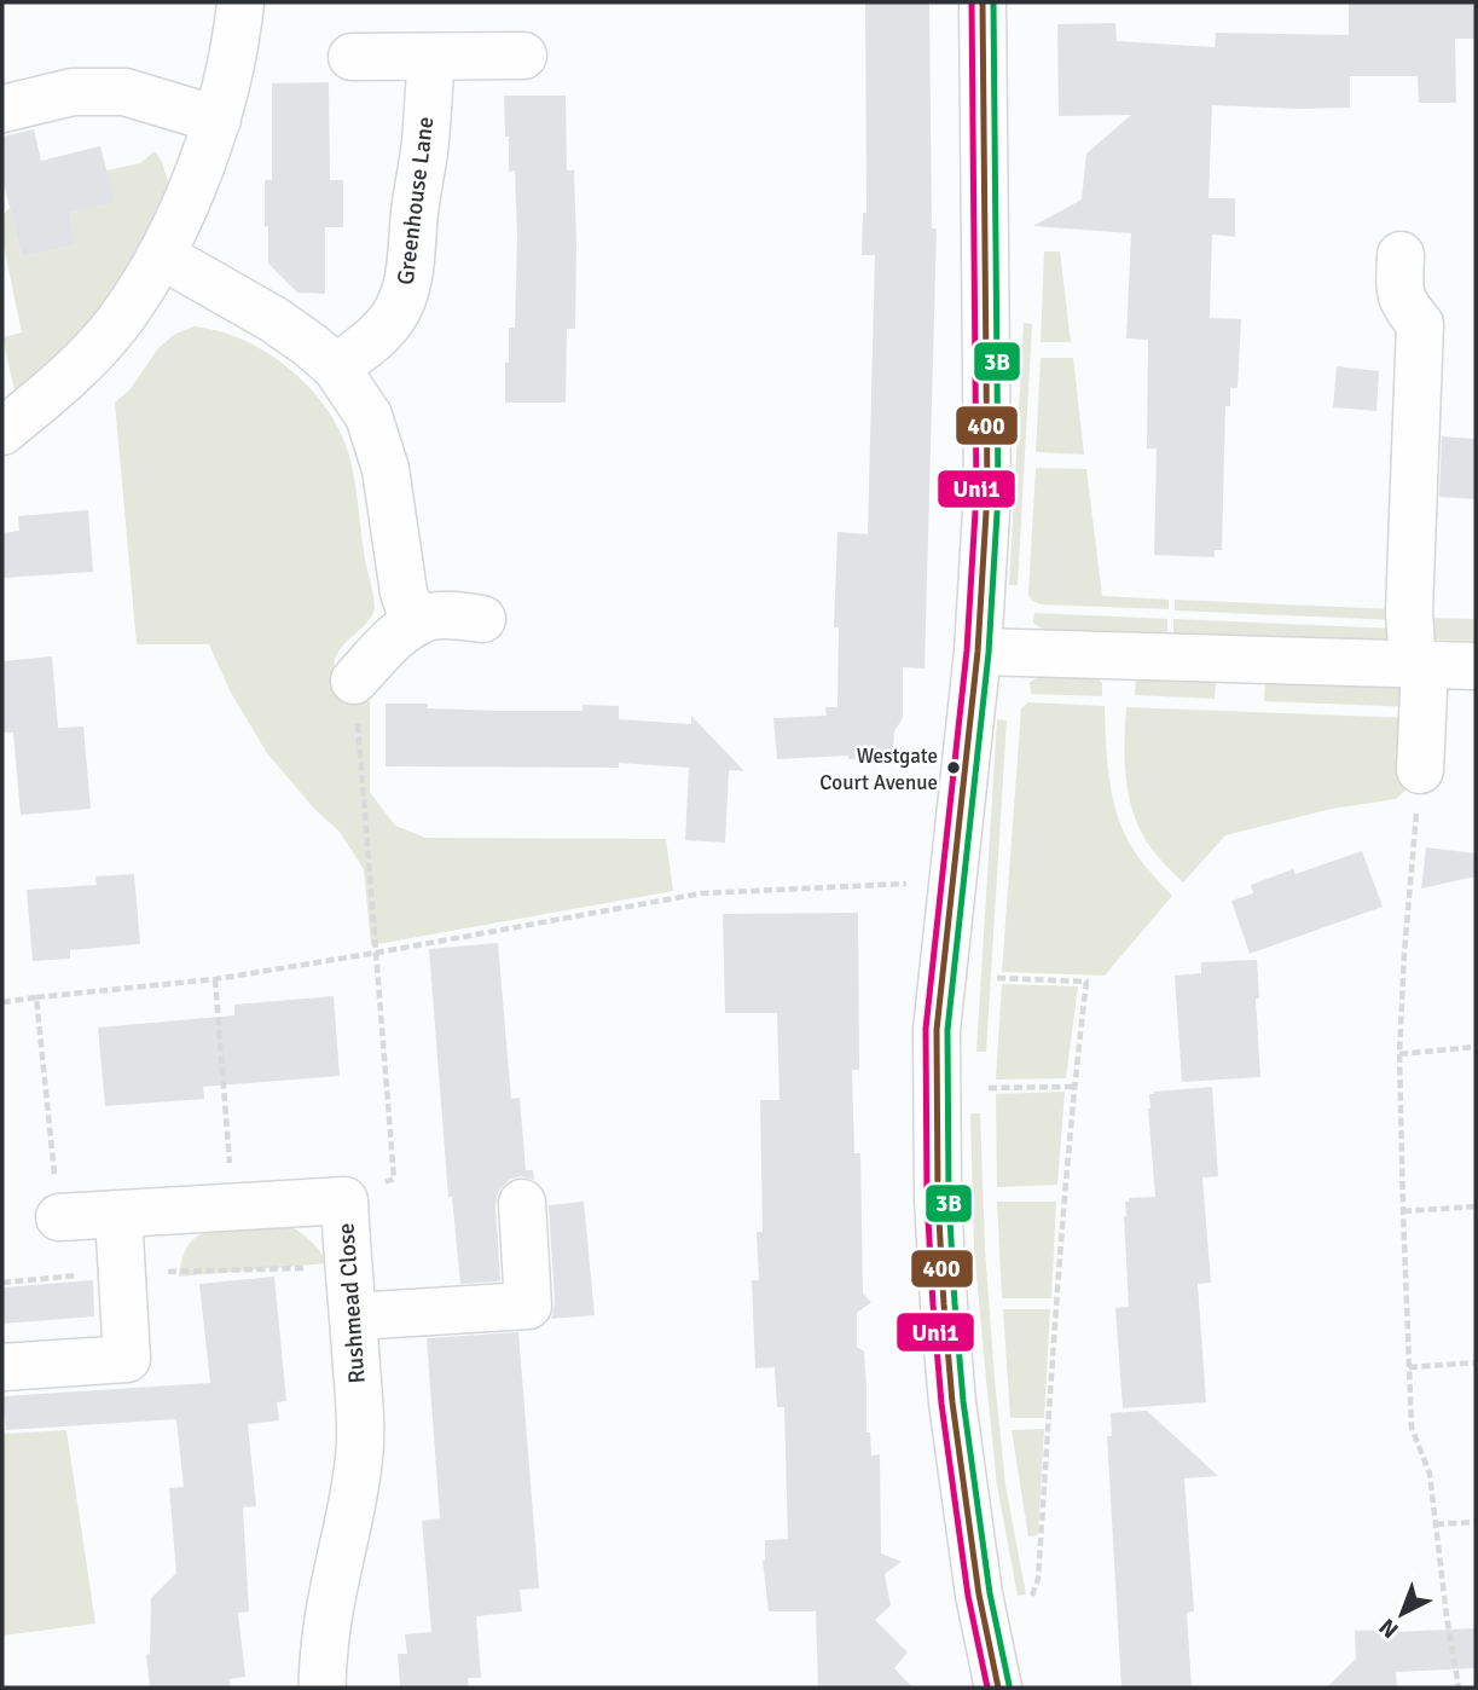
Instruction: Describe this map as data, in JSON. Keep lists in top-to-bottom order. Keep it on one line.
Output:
{"streets":{"street":["Greenhouse Lane","Rushmead Close"]},"places":["Westgate Court Avenue"],"lines":["transit line 400","transit line Uni1","transit line 3B"],"north":"bottom left"}
